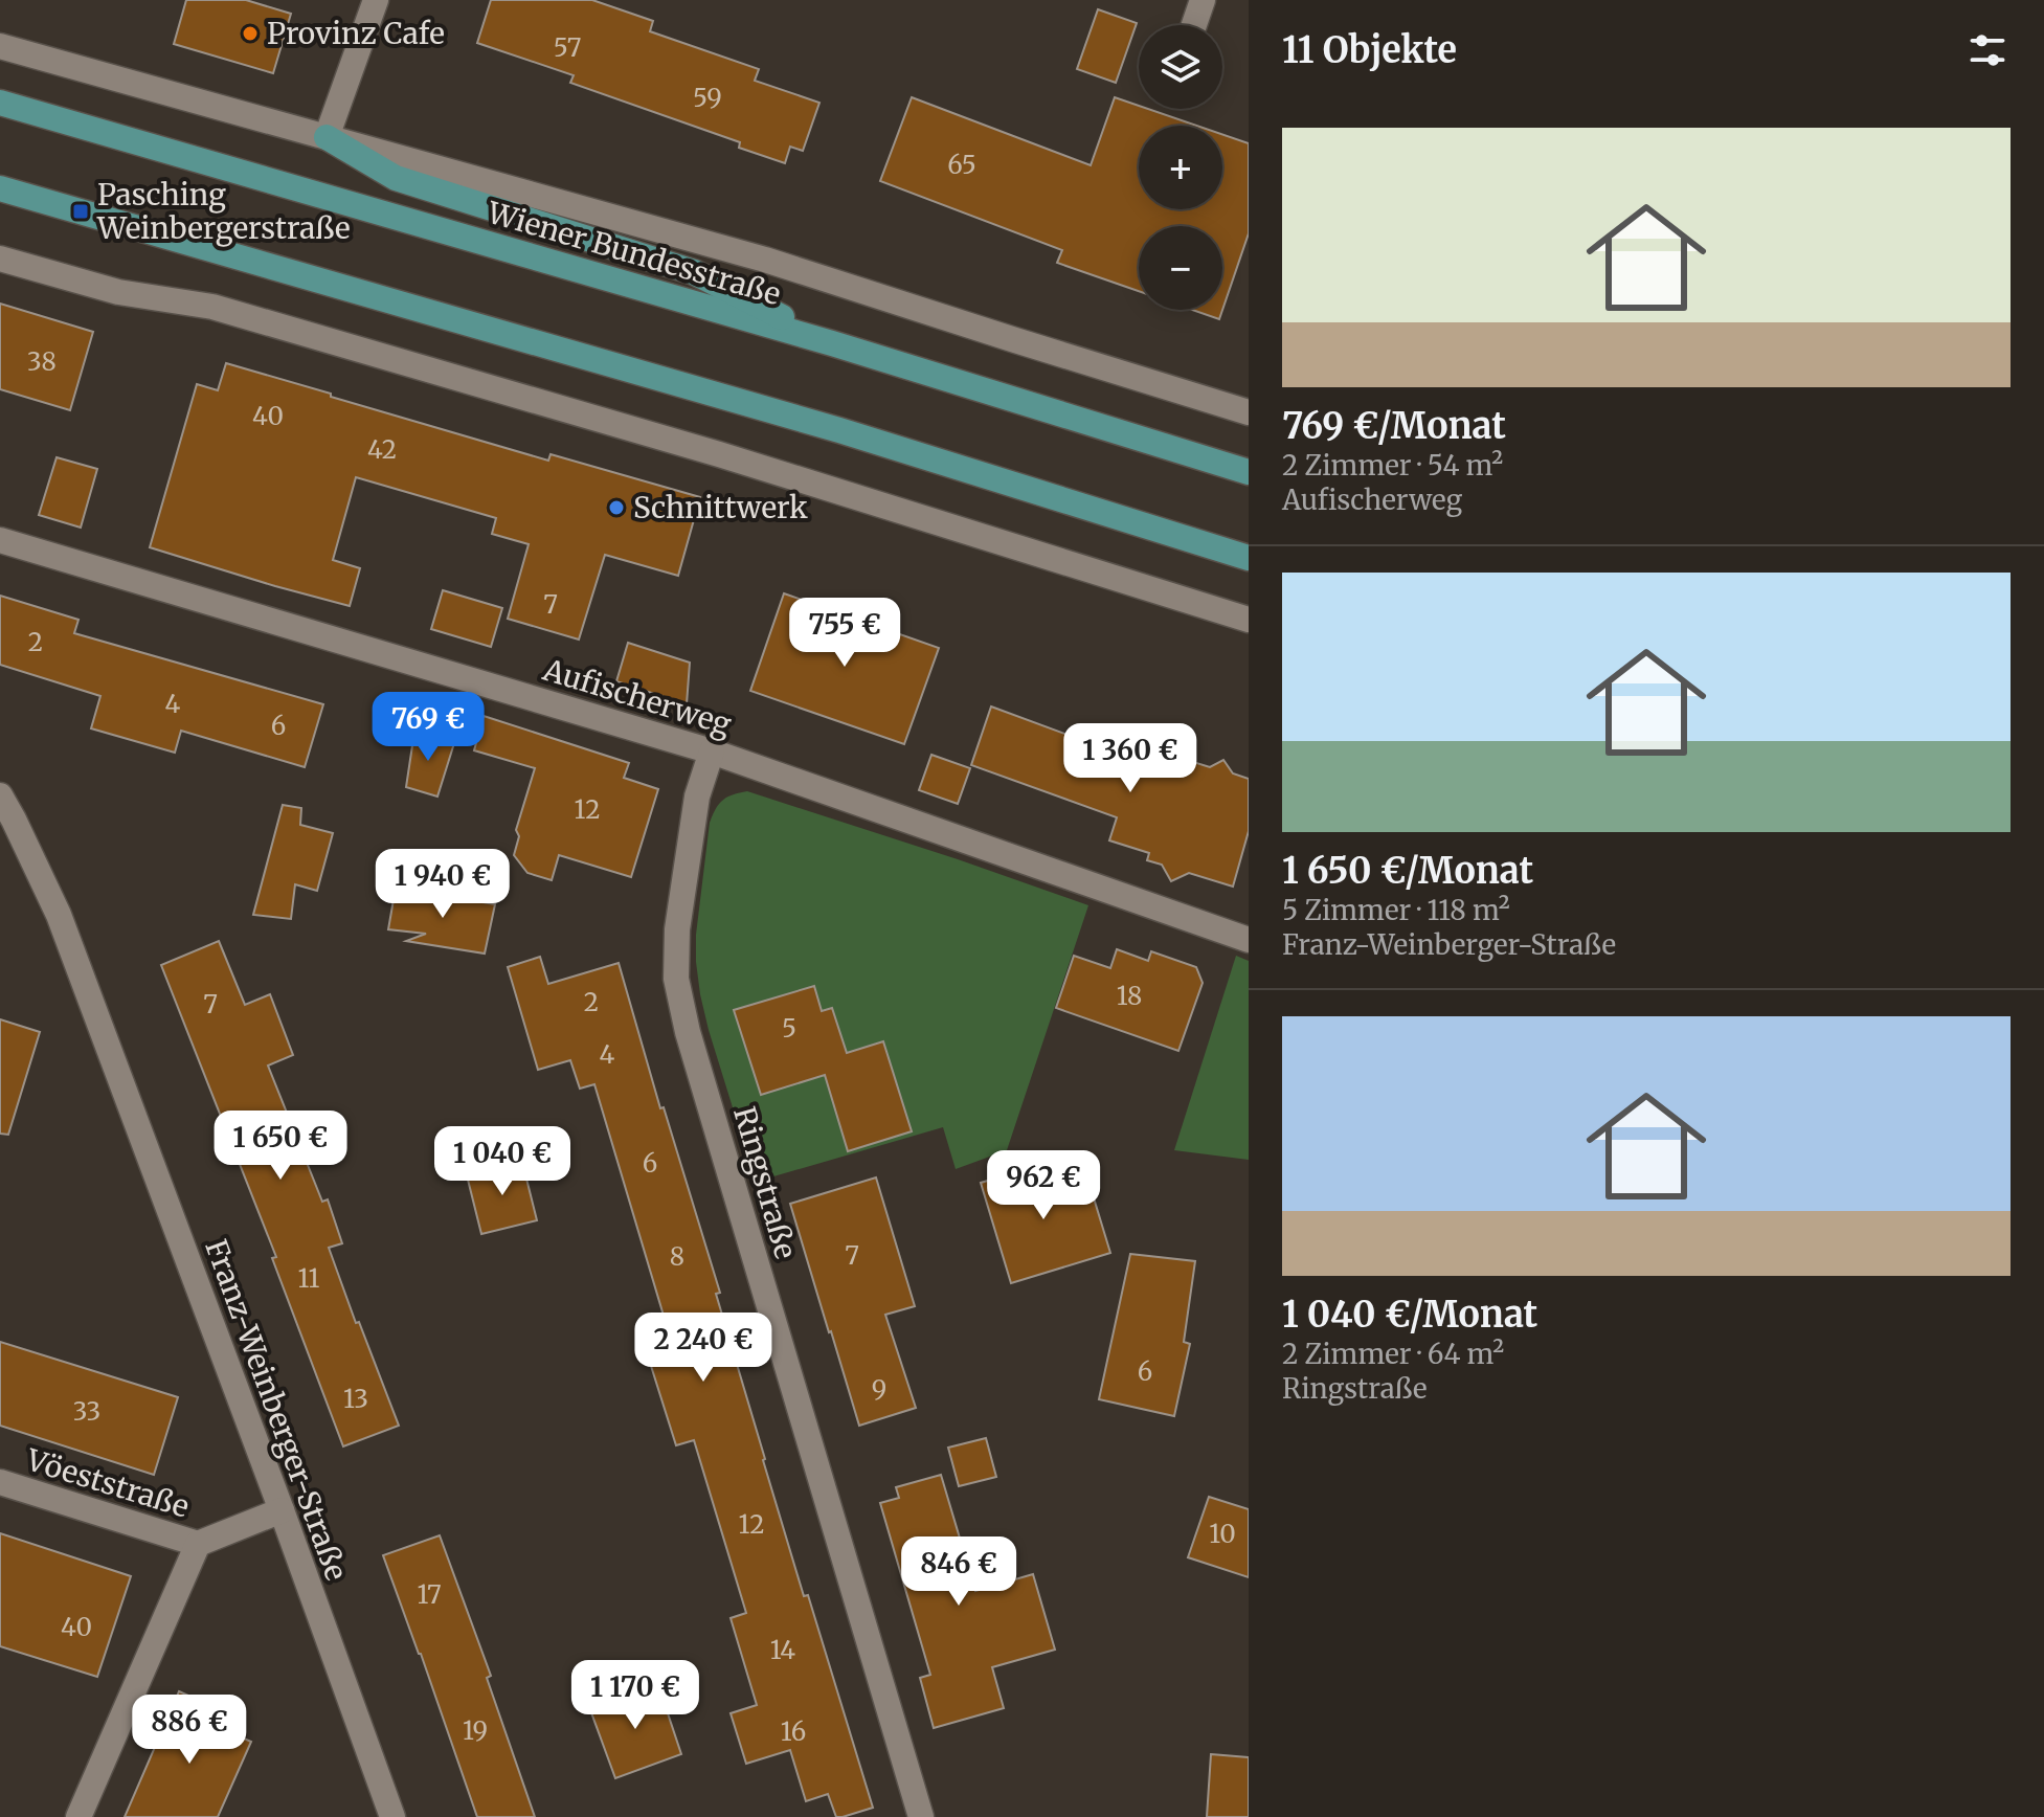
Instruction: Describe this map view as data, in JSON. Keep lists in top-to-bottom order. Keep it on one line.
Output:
{"streets":{"main road":["Wiener Bundesstraße"],"street":["Aufischerweg","Ringstraße","Franz-Weinberger-Straße","Vöeststraße"]},"crossings":[["Aufischerweg","Ringstraße"]],"places":{"other":["Provinz Cafe","Schnittwerk"],"transit":["Pasching Weinbergerstraße"]},"house_numbers":["57","59","65","38","40","42","7","2","4","6","12","18","2","7","5","4","6","7","8","11","6","9","13","33","12","10","17","40","14","19","16"],"page":{"heading":"11 Objekte","map_buttons":["+","−"],"list":[{"name":"769 €/Monat","note":"2 Zimmer · 54 m² · Aufischerweg"},{"name":"1 650 €/Monat","note":"5 Zimmer · 118 m² · Franz-Weinberger-Straße"},{"name":"1 040 €/Monat","note":"2 Zimmer · 64 m² · Ringstraße"}],"price":["755 €","769 €","1 360 €","1 940 €","1 650 €","1 040 €","962 €","2 240 €","846 €","1 170 €","886 €"]}}
